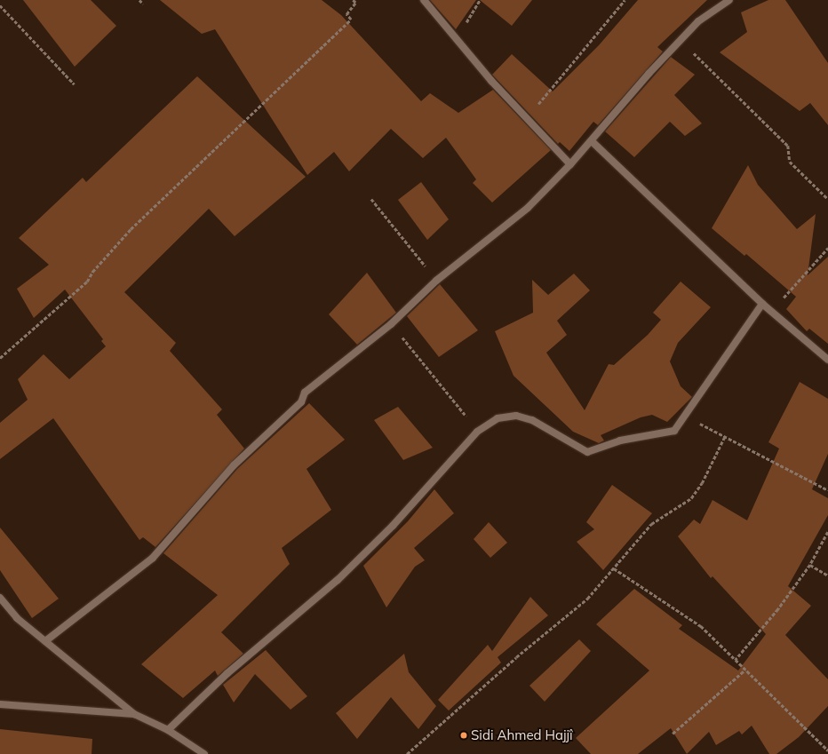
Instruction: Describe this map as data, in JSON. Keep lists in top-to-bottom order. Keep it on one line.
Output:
{"places":["Sidi Ahmed Hajjî"]}
